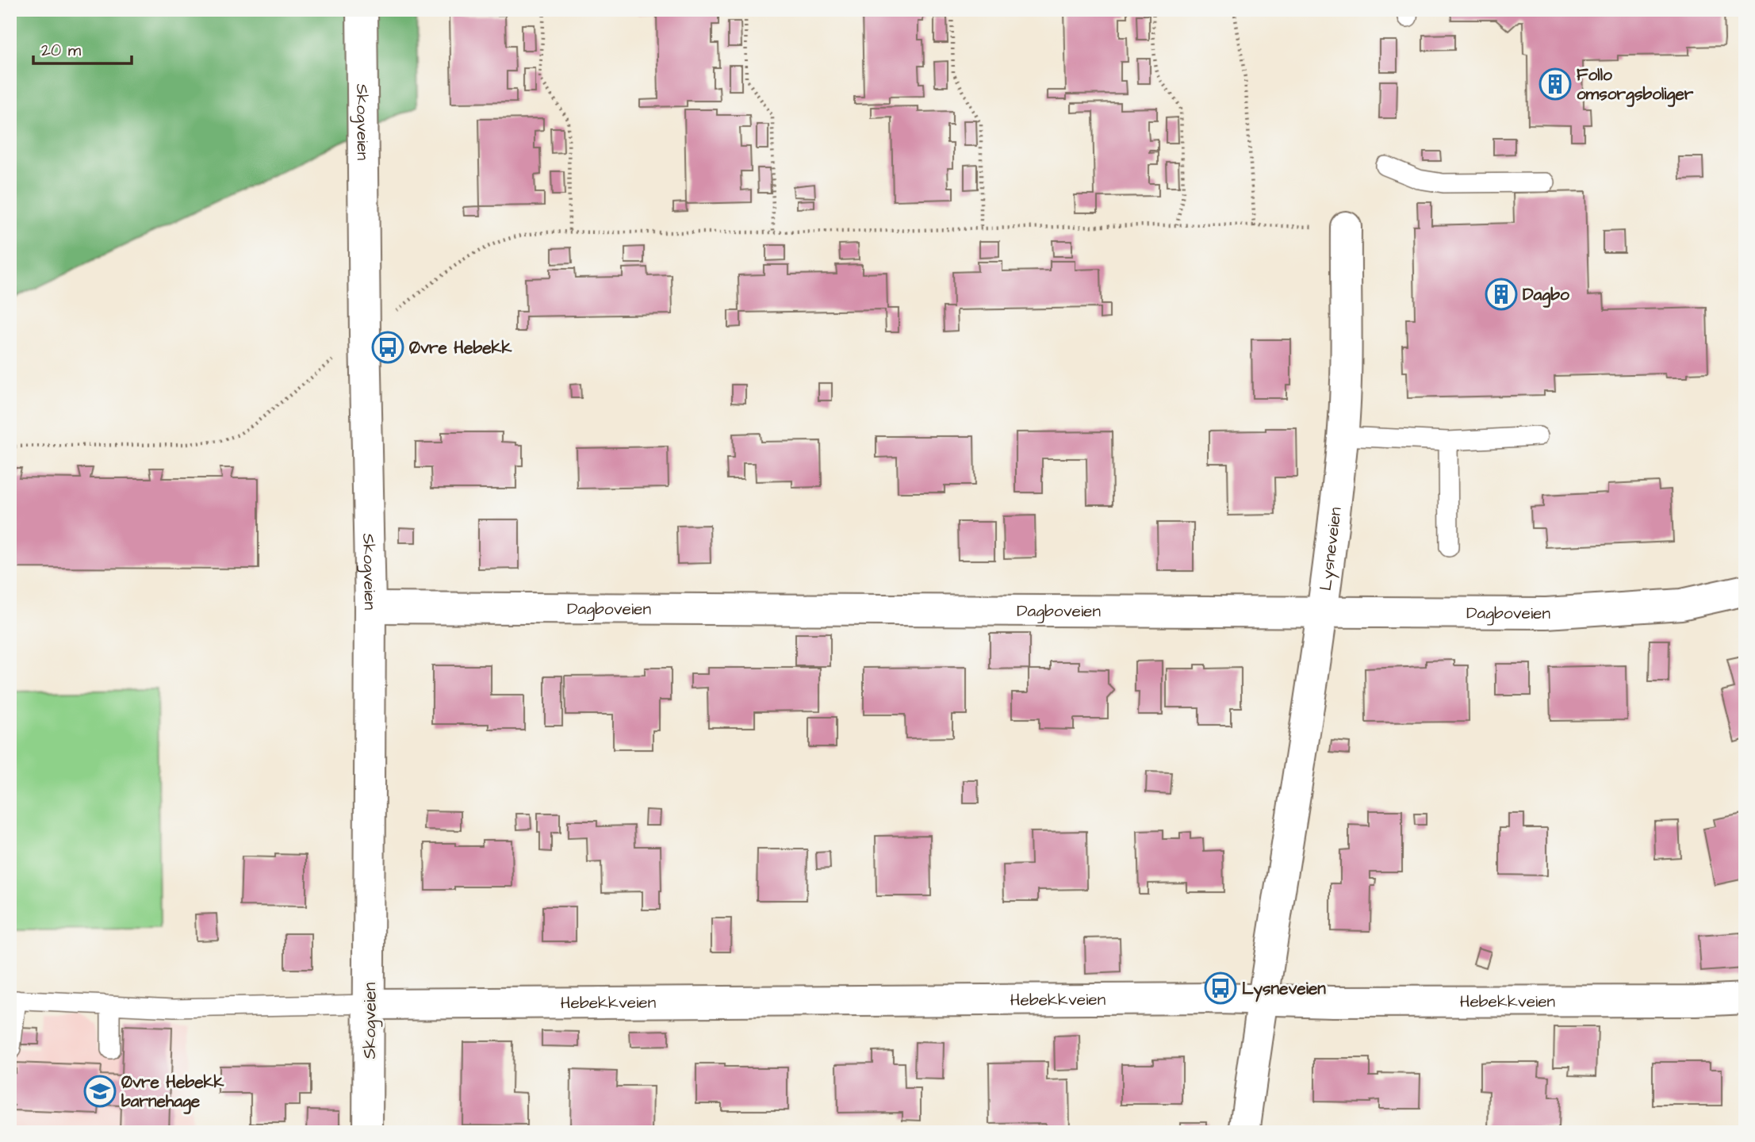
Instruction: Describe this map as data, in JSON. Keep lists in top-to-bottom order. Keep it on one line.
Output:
{"streets":{"street":["Skogveien","Lysneveien","Dagboveien","Hebekkveien"]},"crossings":[["Skogveien","Dagboveien"],["Skogveien","Hebekkveien"],["Lysneveien","Dagboveien"],["Lysneveien","Hebekkveien"]],"places":{"building":["Follo omsorgsboliger","Dagbo"],"bus stop":["Øvre Hebekk","Lysneveien"],"school or university":["Øvre Hebekk barnehage"]},"scale_bar":"20 m"}
